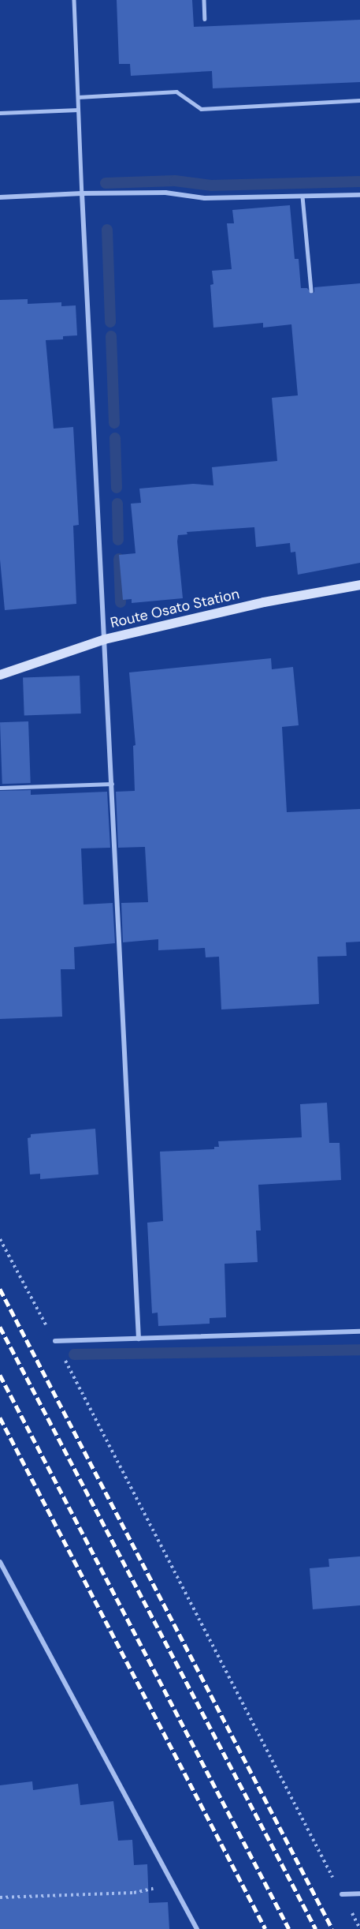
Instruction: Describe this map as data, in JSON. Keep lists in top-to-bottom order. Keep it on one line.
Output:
{"streets":{"main road":["Route Osato Station"]}}
